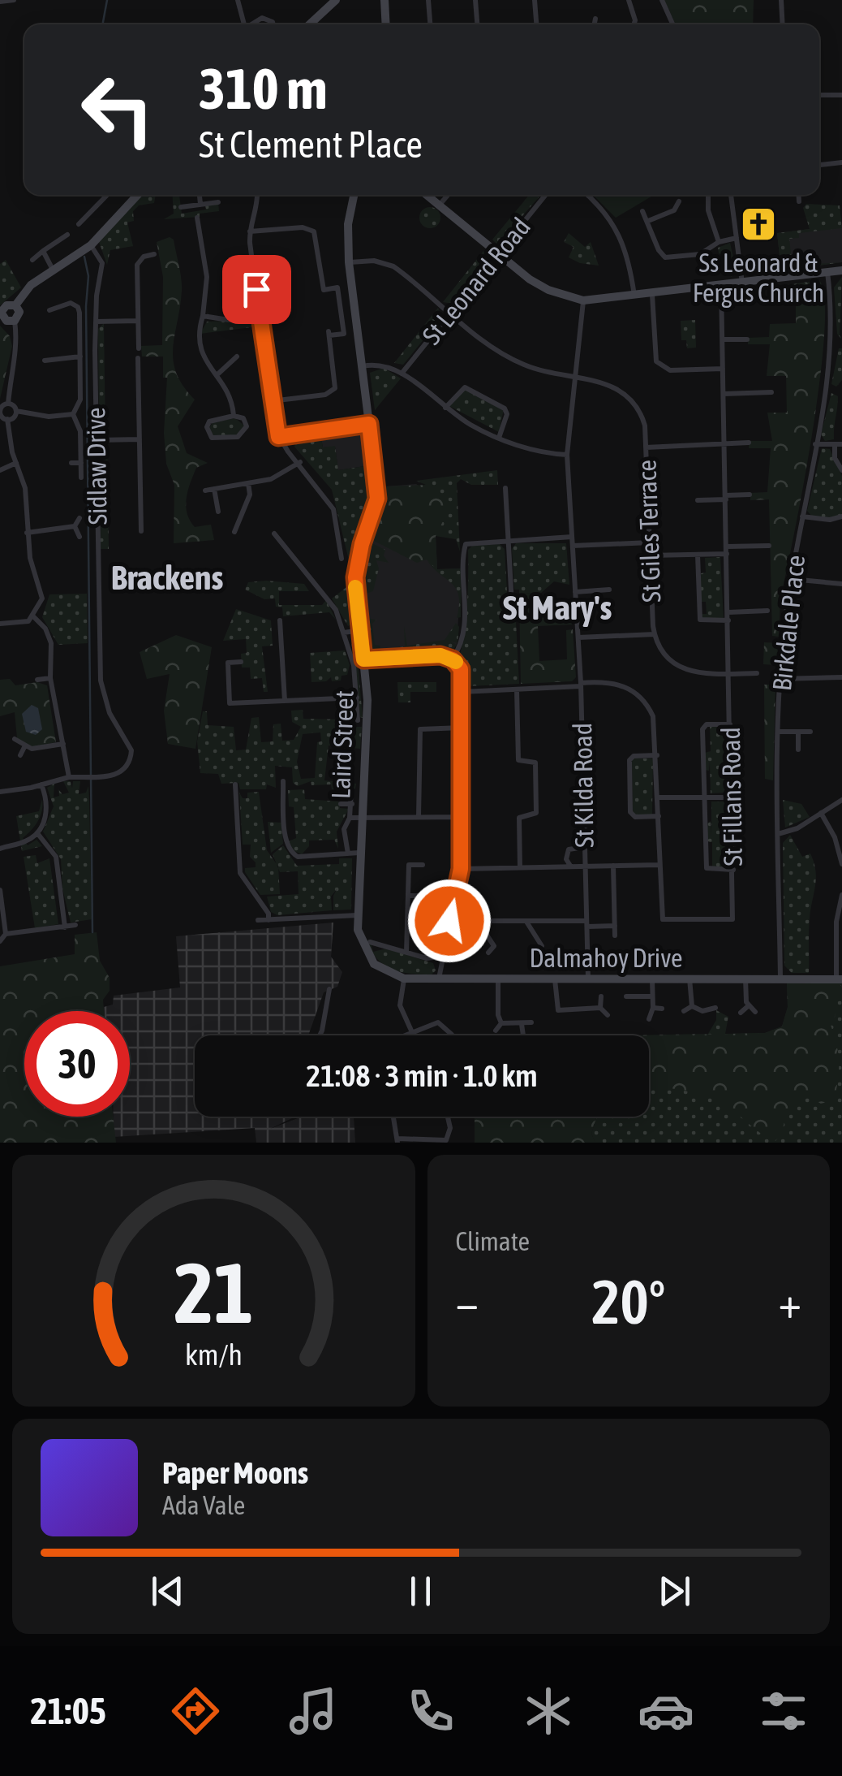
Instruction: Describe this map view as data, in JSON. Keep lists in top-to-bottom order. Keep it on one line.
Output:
{"streets":{"street":["St Leonard Road","Sidlaw Drive","St Giles Terrace","Birkdale Place","Laird Street","St Kilda Road","St Fillans Road","Dalmahoy Drive"]},"crossings":[["St Giles Terrace","St Kilda Road"],["St Giles Terrace","St Fillans Road"],["Birkdale Place","Dalmahoy Drive"],["Laird Street","Dalmahoy Drive"],["St Kilda Road","Dalmahoy Drive"]],"districts":["Brackens","St Mary's"],"places":{"church":["Ss Leonard & Fergus Church"]},"page":{"turn":["310 m","St Clement Place"],"limit":"30","trip":"21:08 · 3 min · 1.0 km","tile":"Climate","heat":["−","20°","+"],"song":["Paper Moons","Ada Vale"],"tabs":"21:05","gauge":["21","km/h"]}}
